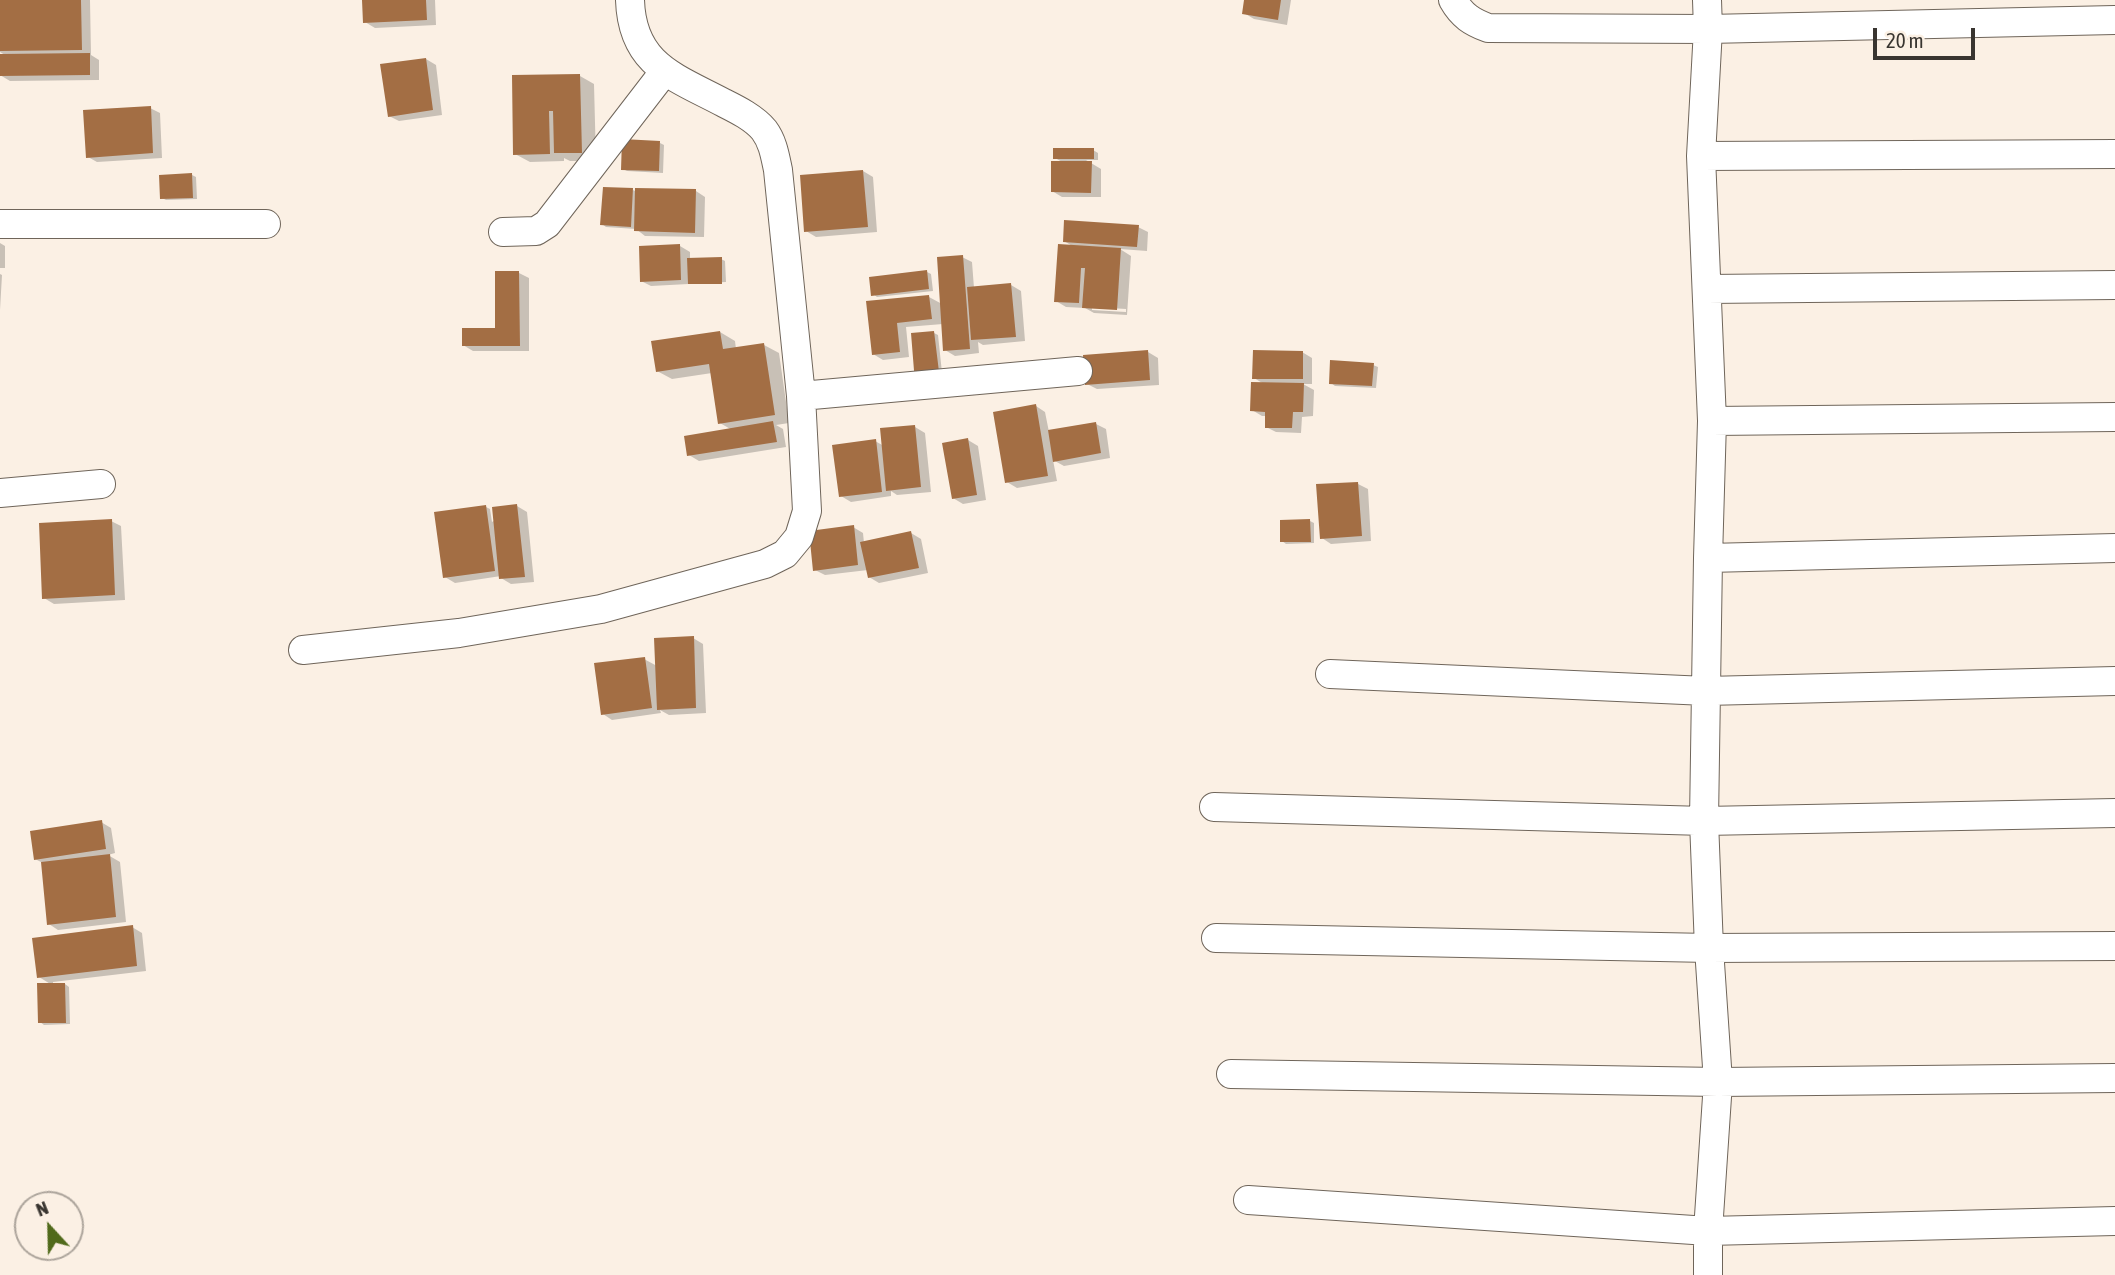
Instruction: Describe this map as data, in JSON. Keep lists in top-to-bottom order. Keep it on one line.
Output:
{"scale_bar":"20 m","north":"top"}
